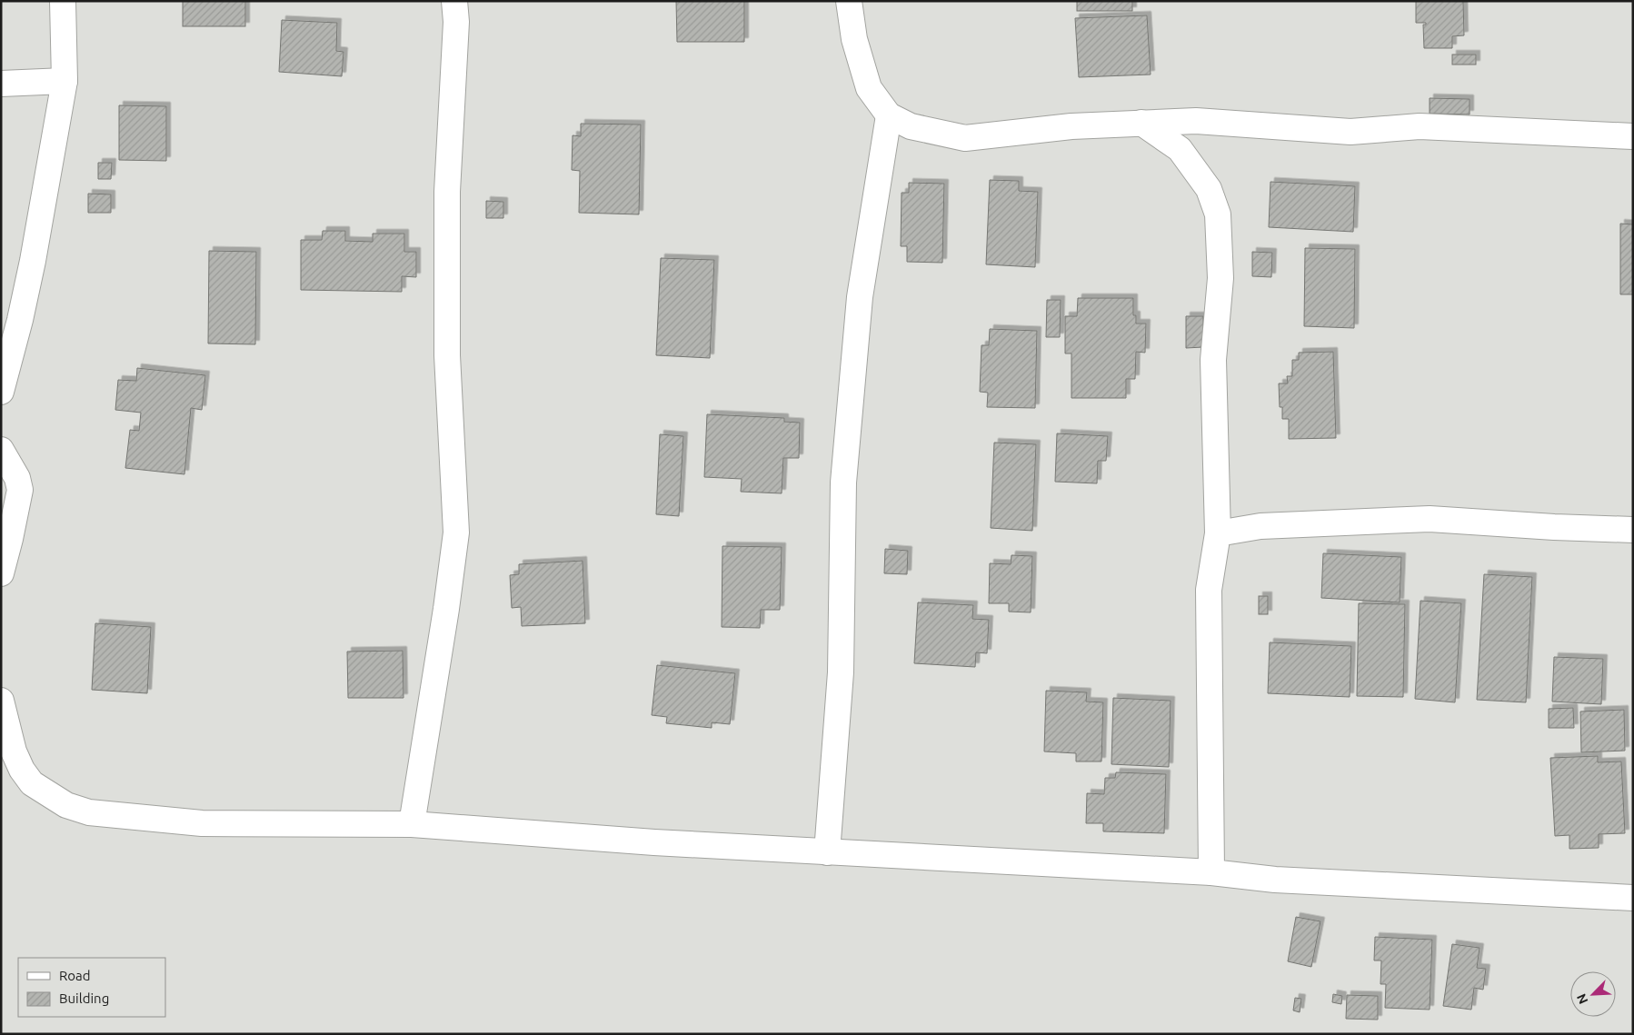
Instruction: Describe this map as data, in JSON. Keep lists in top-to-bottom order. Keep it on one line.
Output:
{"legend":["Road","Building"],"north":"bottom left"}
